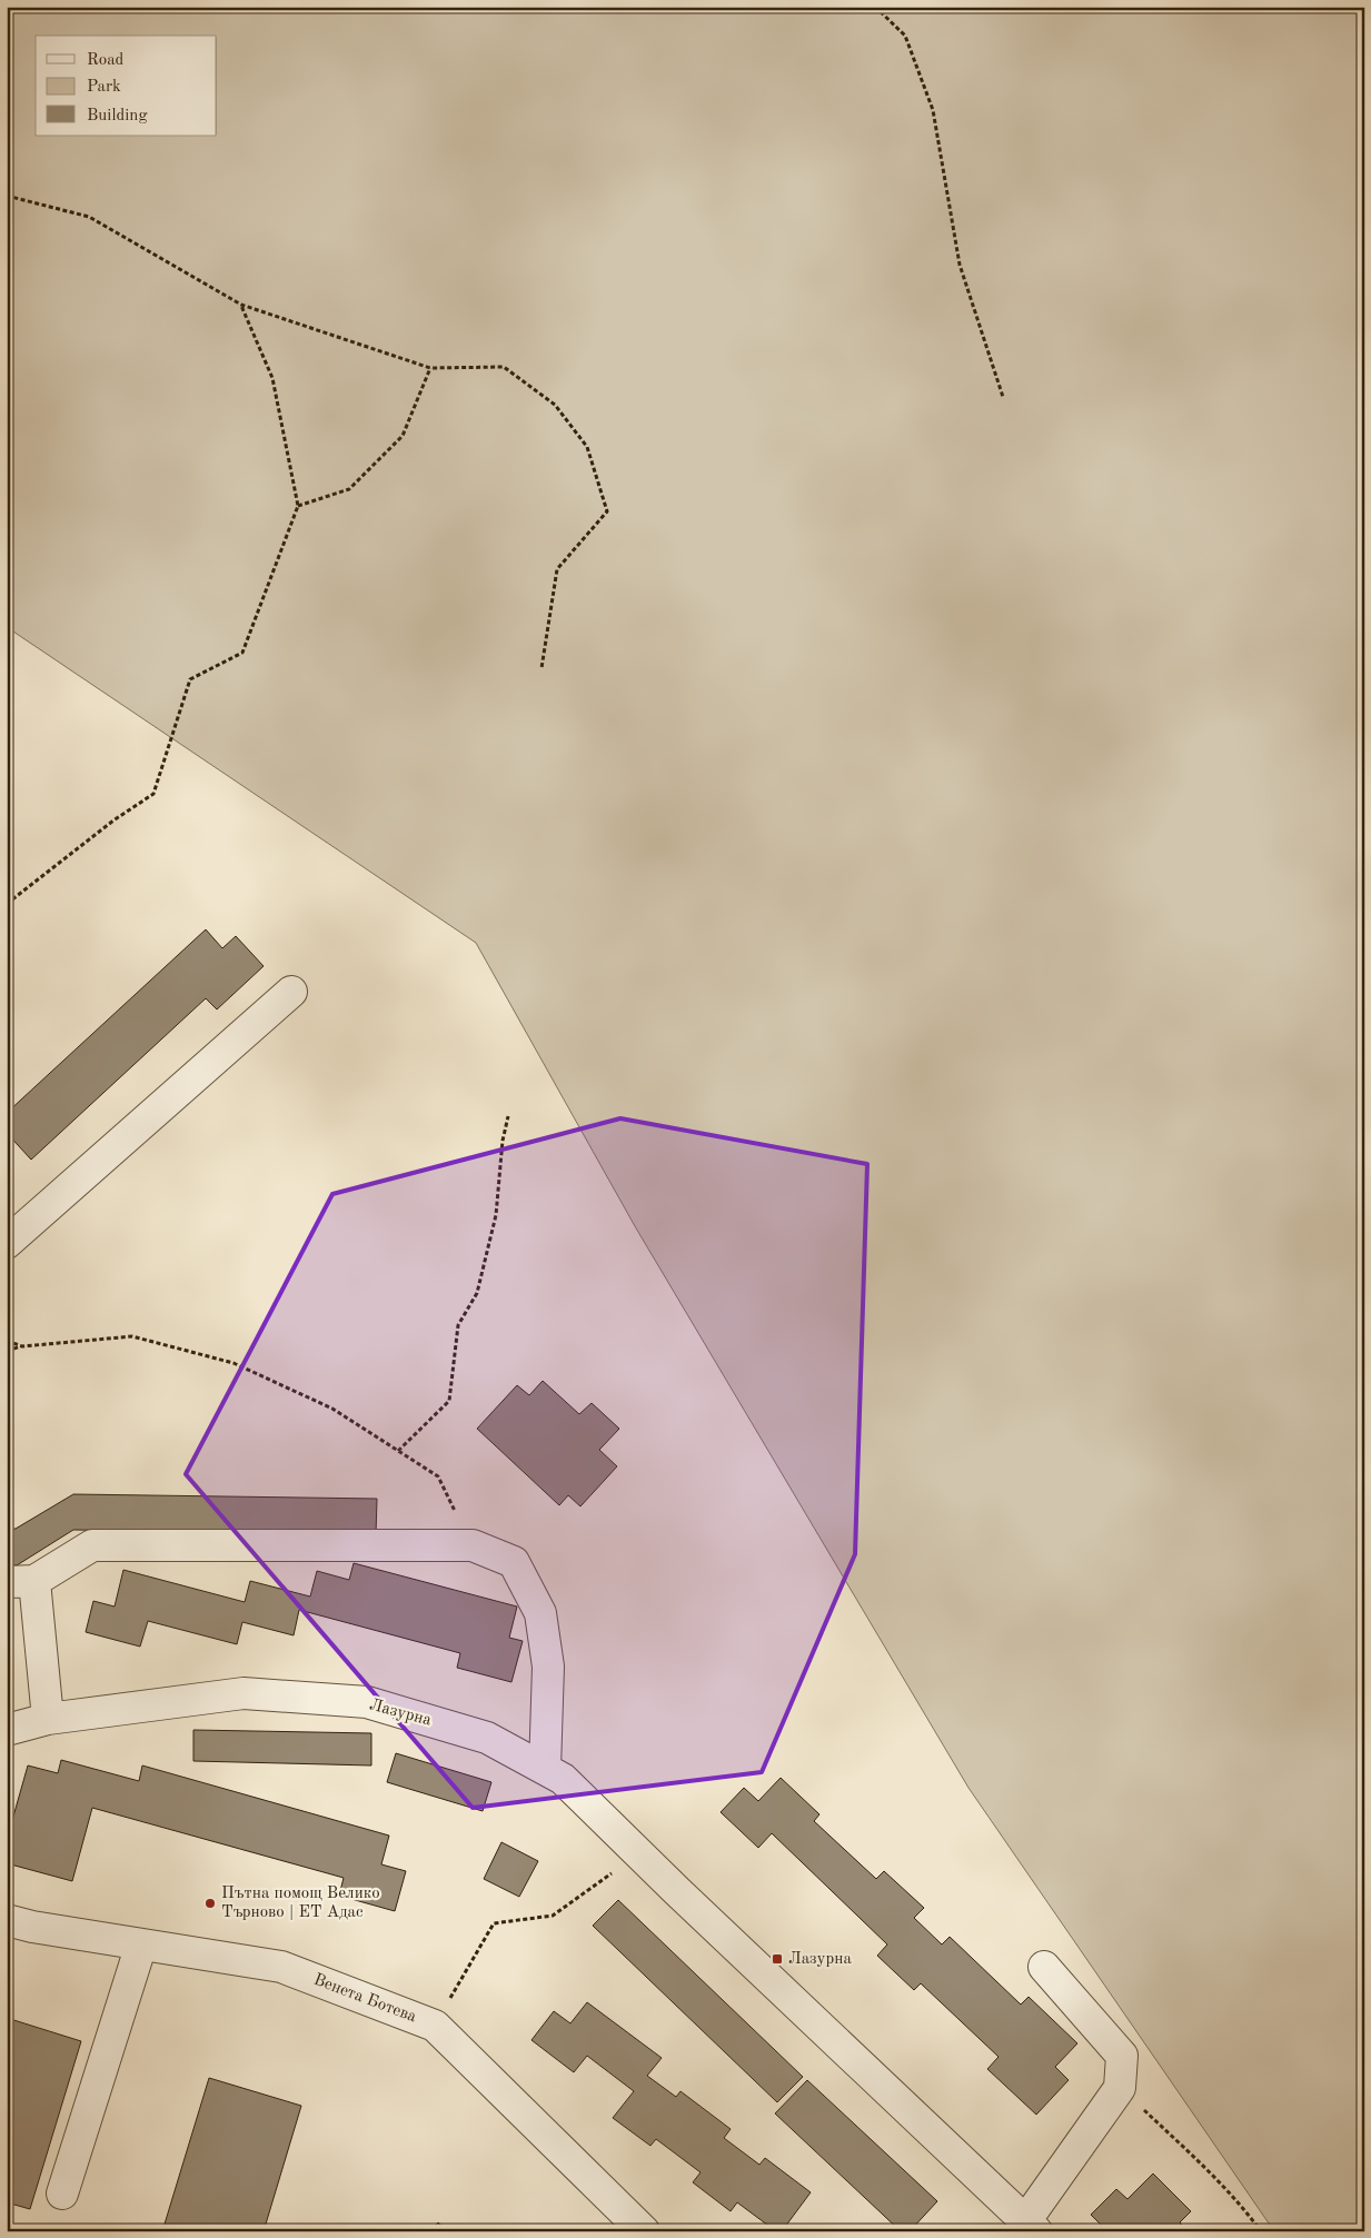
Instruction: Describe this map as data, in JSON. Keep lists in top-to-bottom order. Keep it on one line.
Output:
{"streets":{"street":["Лазурна","Венета Ботева"]},"places":{"other":["Пътна помощ Велико Търново | ЕТ Адас"],"transit":["Лазурна"]},"legend":["Road","Park","Building"]}
